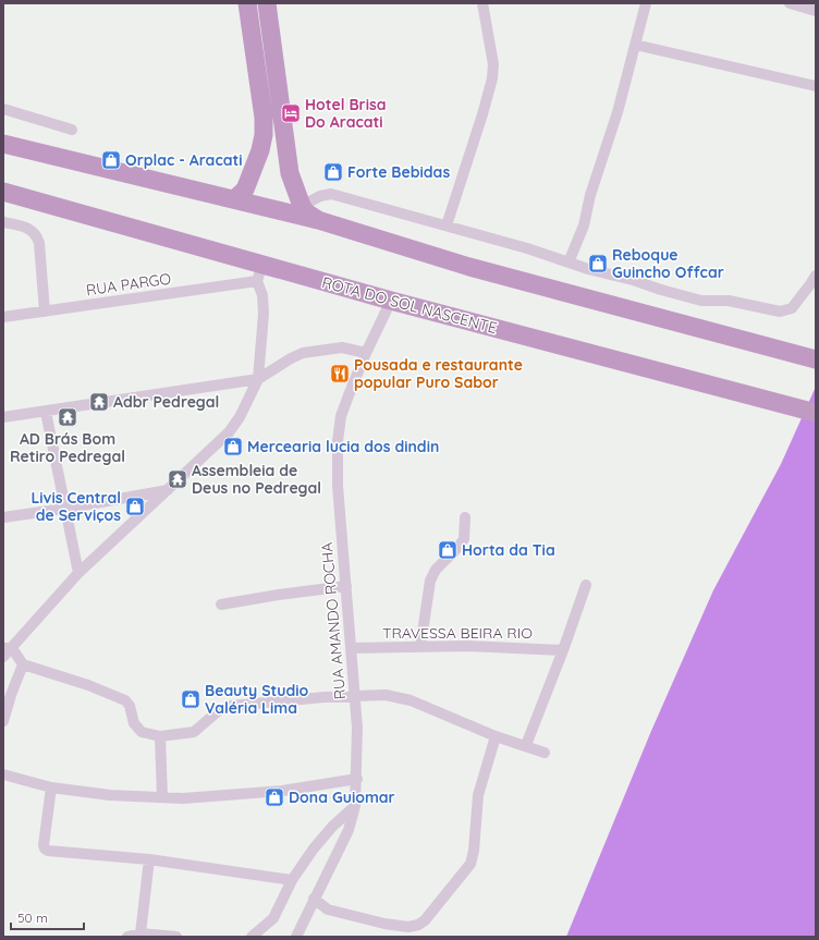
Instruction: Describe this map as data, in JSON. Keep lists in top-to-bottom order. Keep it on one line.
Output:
{"streets":{"highway":["ROTA DO SOL NASCENTE"],"street":["RUA PARGO","RUA AMANDO ROCHA","TRAVESSA BEIRA RIO"]},"crossings":[["RUA PARGO","ROTA DO SOL NASCENTE"],["ROTA DO SOL NASCENTE","RUA AMANDO ROCHA"],["RUA AMANDO ROCHA","TRAVESSA BEIRA RIO"]],"places":{"hotel":["Hotel Brisa Do Aracati"],"shop":["Orplac - Aracati","Forte Bebidas","Reboque Guincho Offcar","Mercearia lucia dos dindin","Livis Central de Serviços","Horta da Tia","Beauty Studio Valéria Lima","Dona Guiomar"],"restaurant":["Pousada e restaurante popular Puro Sabor"],"temple":["Adbr Pedregal","AD Brás Bom Retiro Pedregal","Assembleia de Deus no Pedregal"]},"scale_bar":"50 m"}
